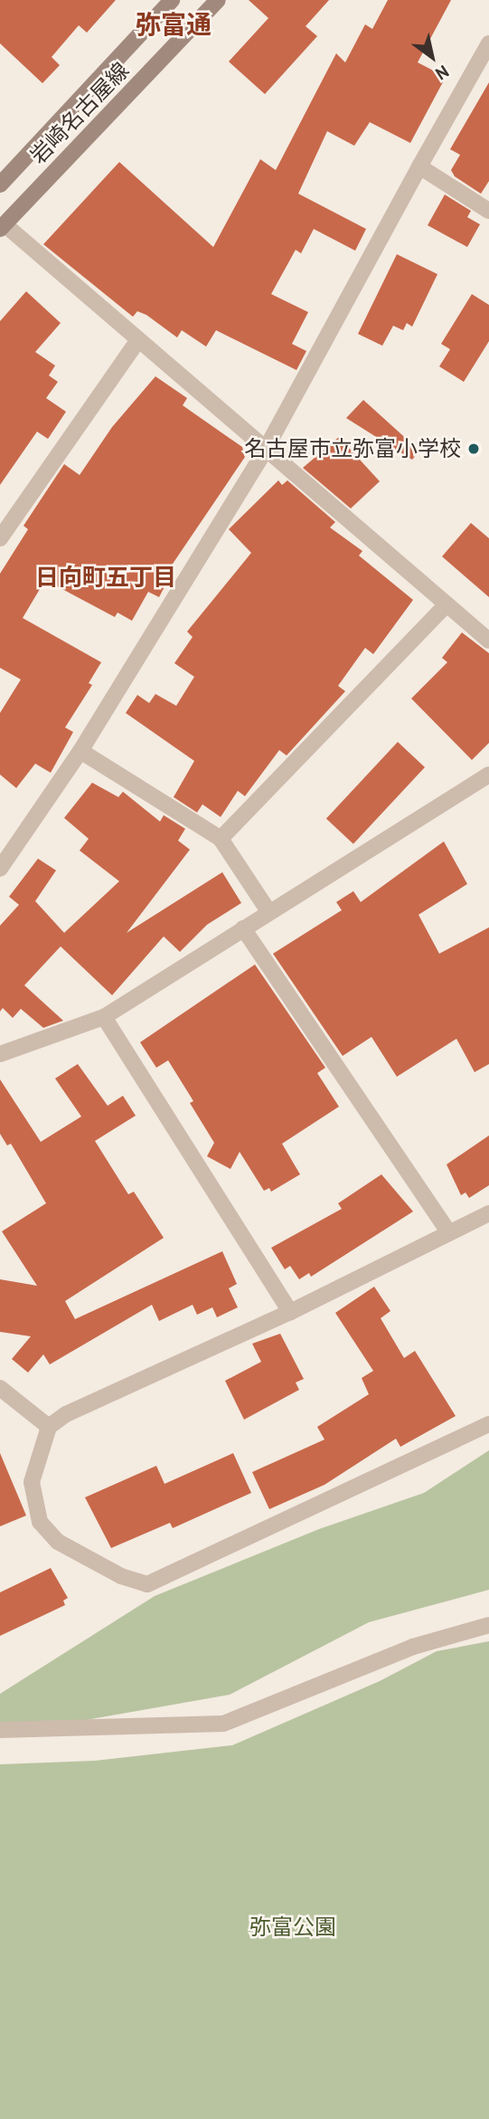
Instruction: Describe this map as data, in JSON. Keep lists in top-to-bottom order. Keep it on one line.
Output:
{"streets":{"main road":["岩崎名古屋線"]},"districts":["弥富通","日向町五丁目"],"parks":["弥富公園"],"places":["名古屋市立弥富小学校"],"north":"bottom right"}
